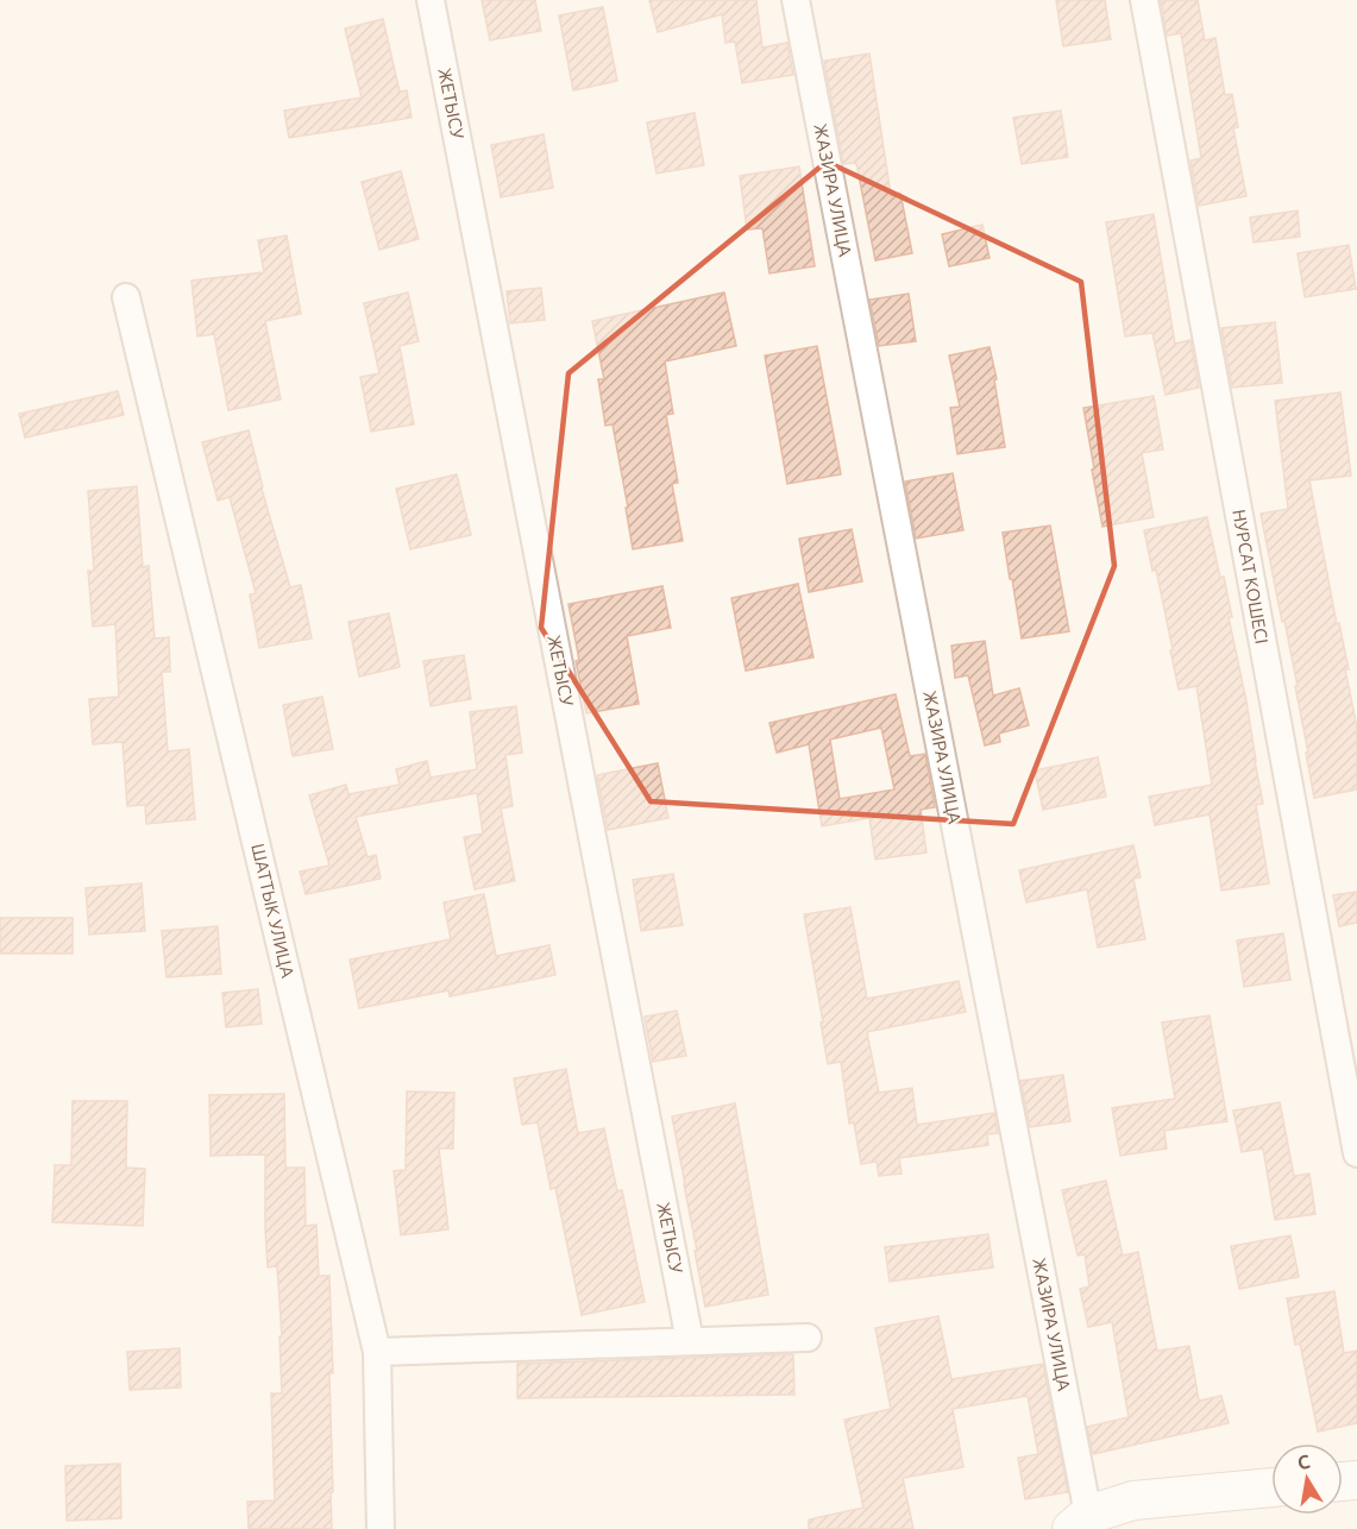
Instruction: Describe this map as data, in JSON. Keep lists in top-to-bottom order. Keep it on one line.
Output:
{"streets":{"street":["ЖЕТЫСУ","ЖАЗИРА УЛИЦА","НУРСАТ КОШЕСI","ШАТТЫК УЛИЦА"]},"north":"top"}
